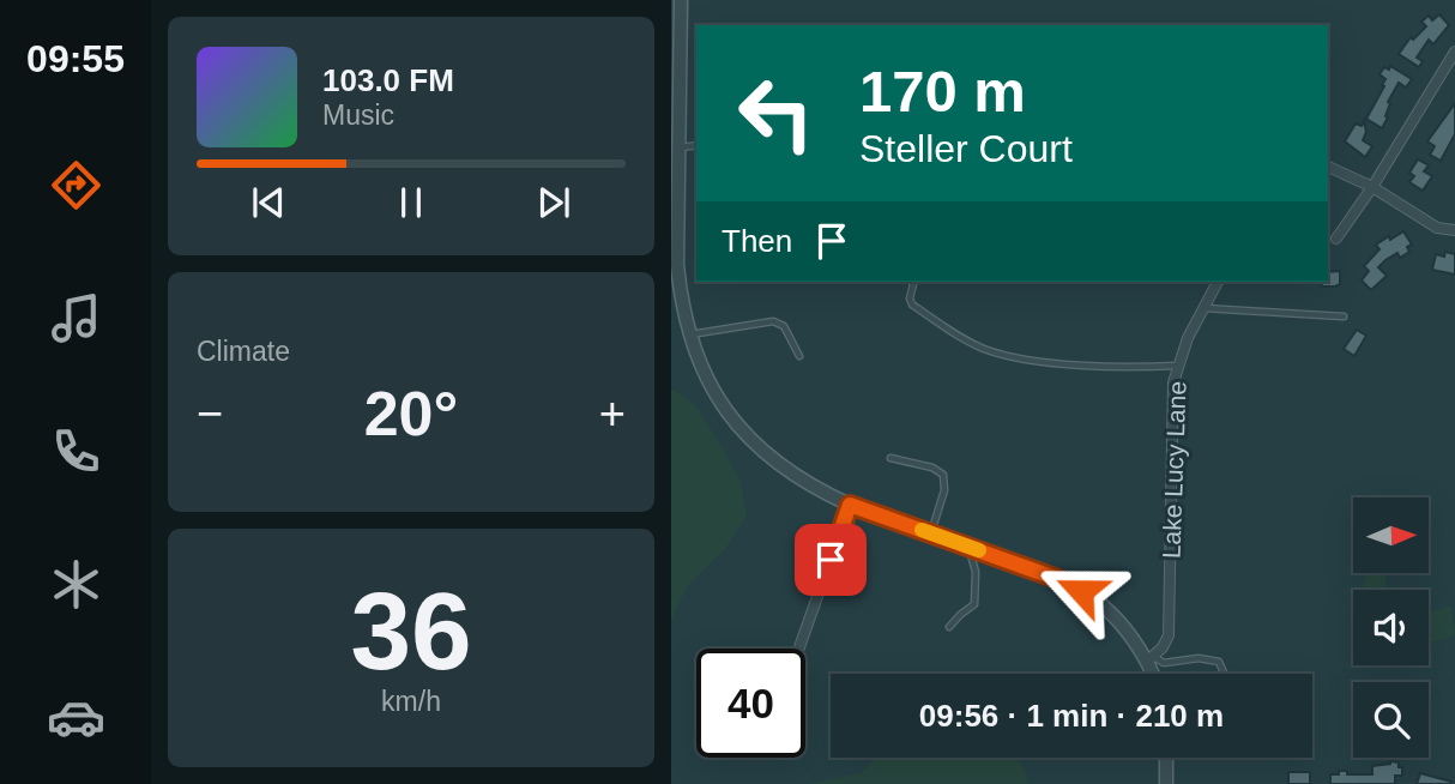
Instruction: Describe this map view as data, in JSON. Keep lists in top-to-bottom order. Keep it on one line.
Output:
{"streets":{"street":["Lake Lucy Lane"]},"north":"right","page":{"tabs":"09:55","turn":["170 m","Steller Court"],"song":["103.0 FM","Music"],"then":"Then","tile":["Climate",["36","km/h"]],"heat":["−","20°","+"],"limit":"40","trip":"09:56 · 1 min · 210 m"}}
